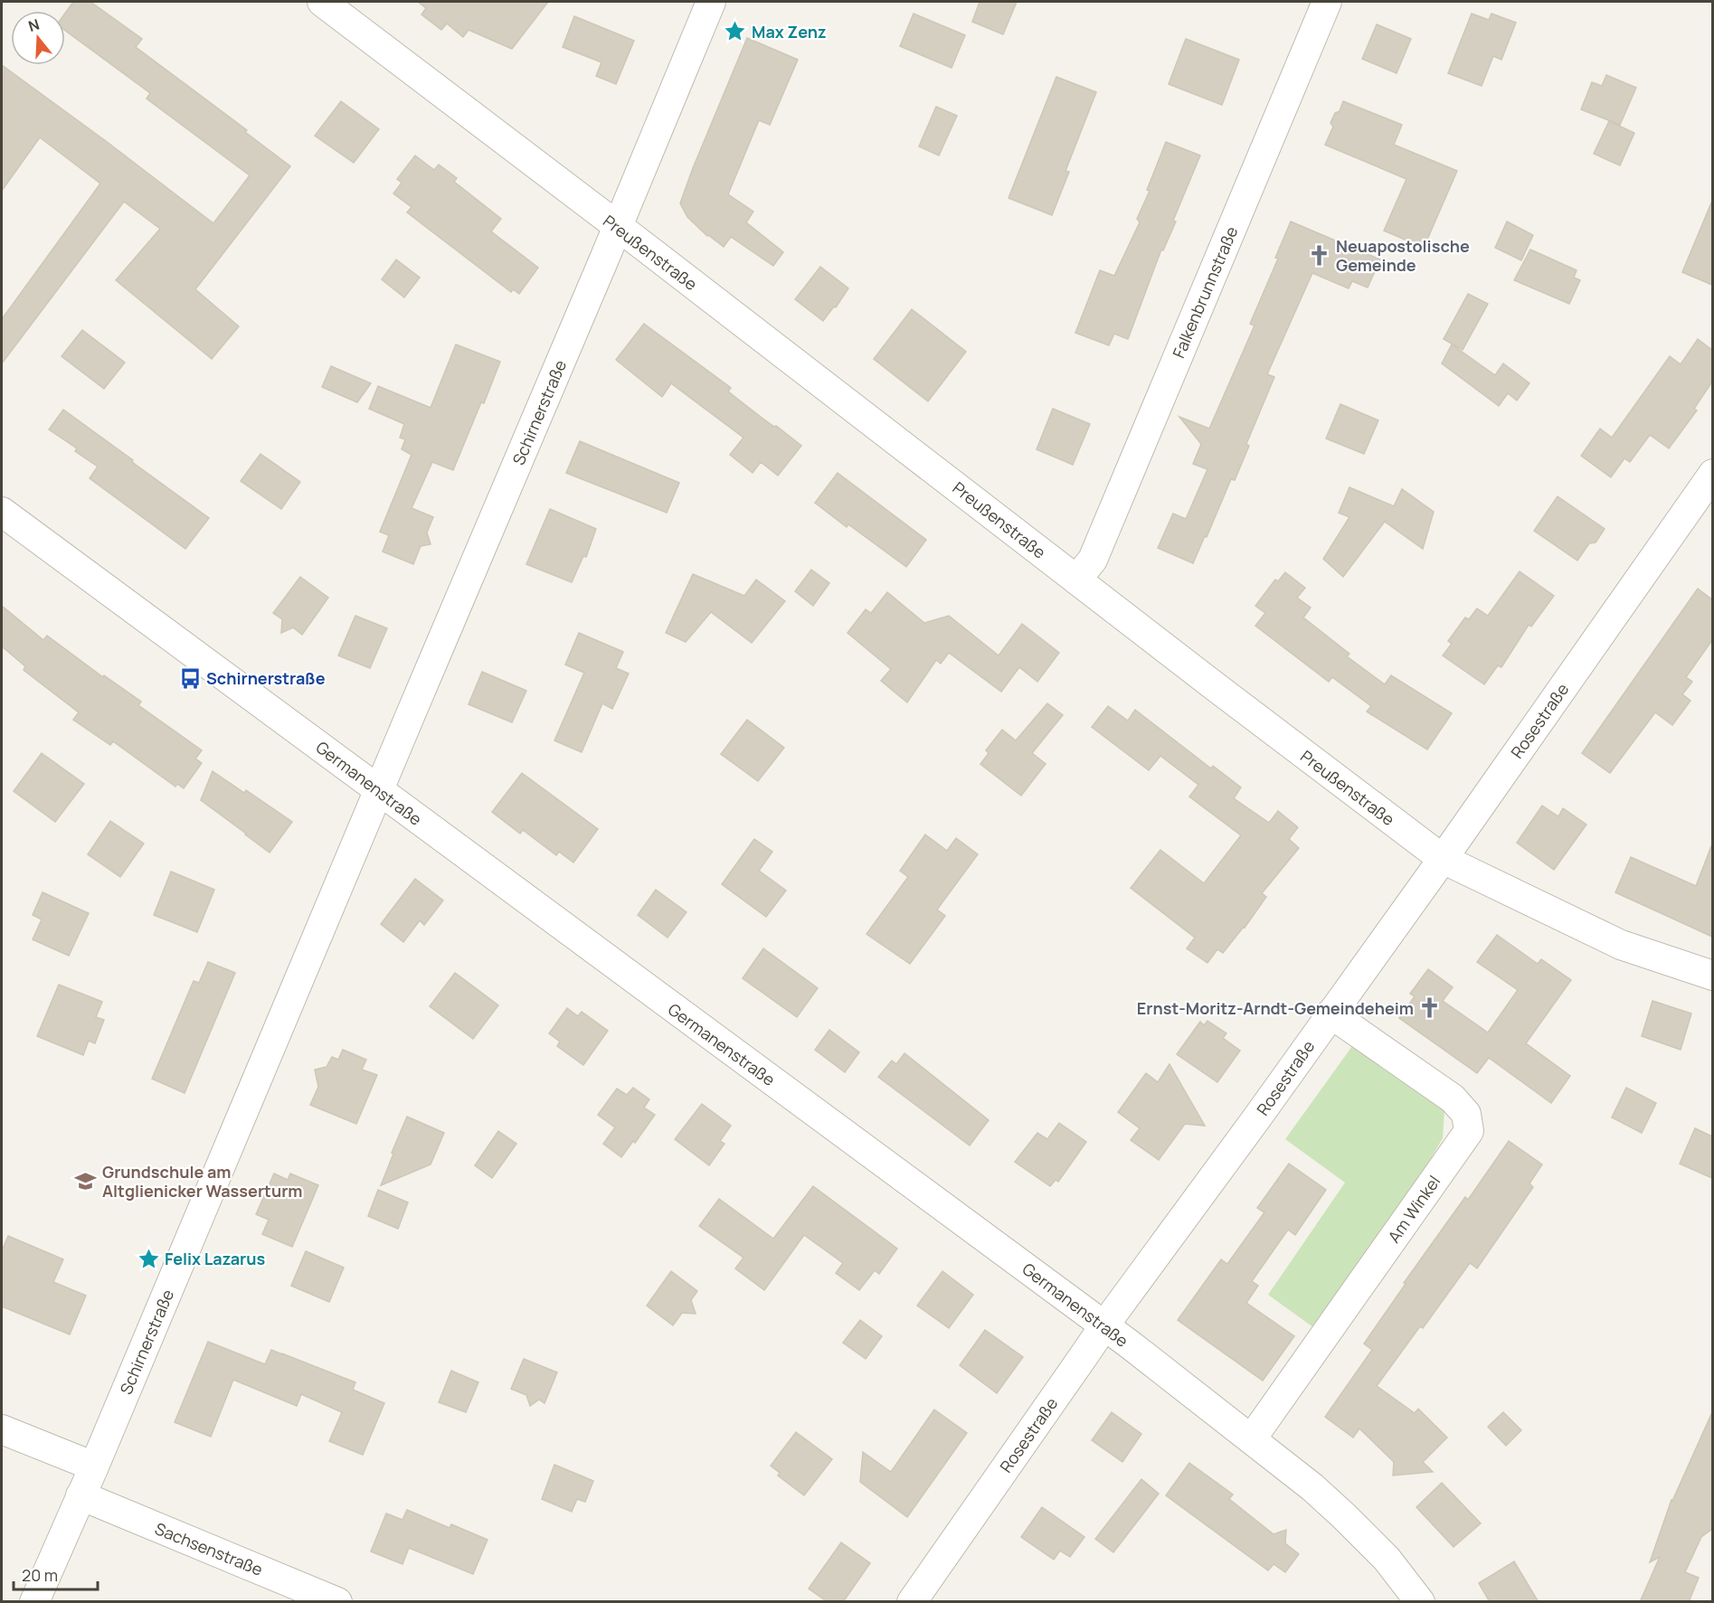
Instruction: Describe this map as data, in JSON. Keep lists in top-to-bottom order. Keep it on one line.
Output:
{"streets":{"street":["Preußenstraße","Falkenbrunnstraße","Schirnerstraße","Rosestraße","Germanenstraße","Am Winkel","Sachsenstraße"]},"crossings":[["Preußenstraße","Falkenbrunnstraße"],["Preußenstraße","Schirnerstraße"],["Preußenstraße","Rosestraße"],["Schirnerstraße","Germanenstraße"],["Schirnerstraße","Sachsenstraße"],["Rosestraße","Germanenstraße"],["Rosestraße","Am Winkel"],["Germanenstraße","Am Winkel"]],"places":{"place":["Max Zenz","Felix Lazarus"],"church":["Neuapostolische Gemeinde","Ernst-Moritz-Arndt-Gemeindeheim"],"bus stop":["Schirnerstraße"],"school or university":["Grundschule am Altglienicker Wasserturm"]},"scale_bar":"20 m","north":"top"}
